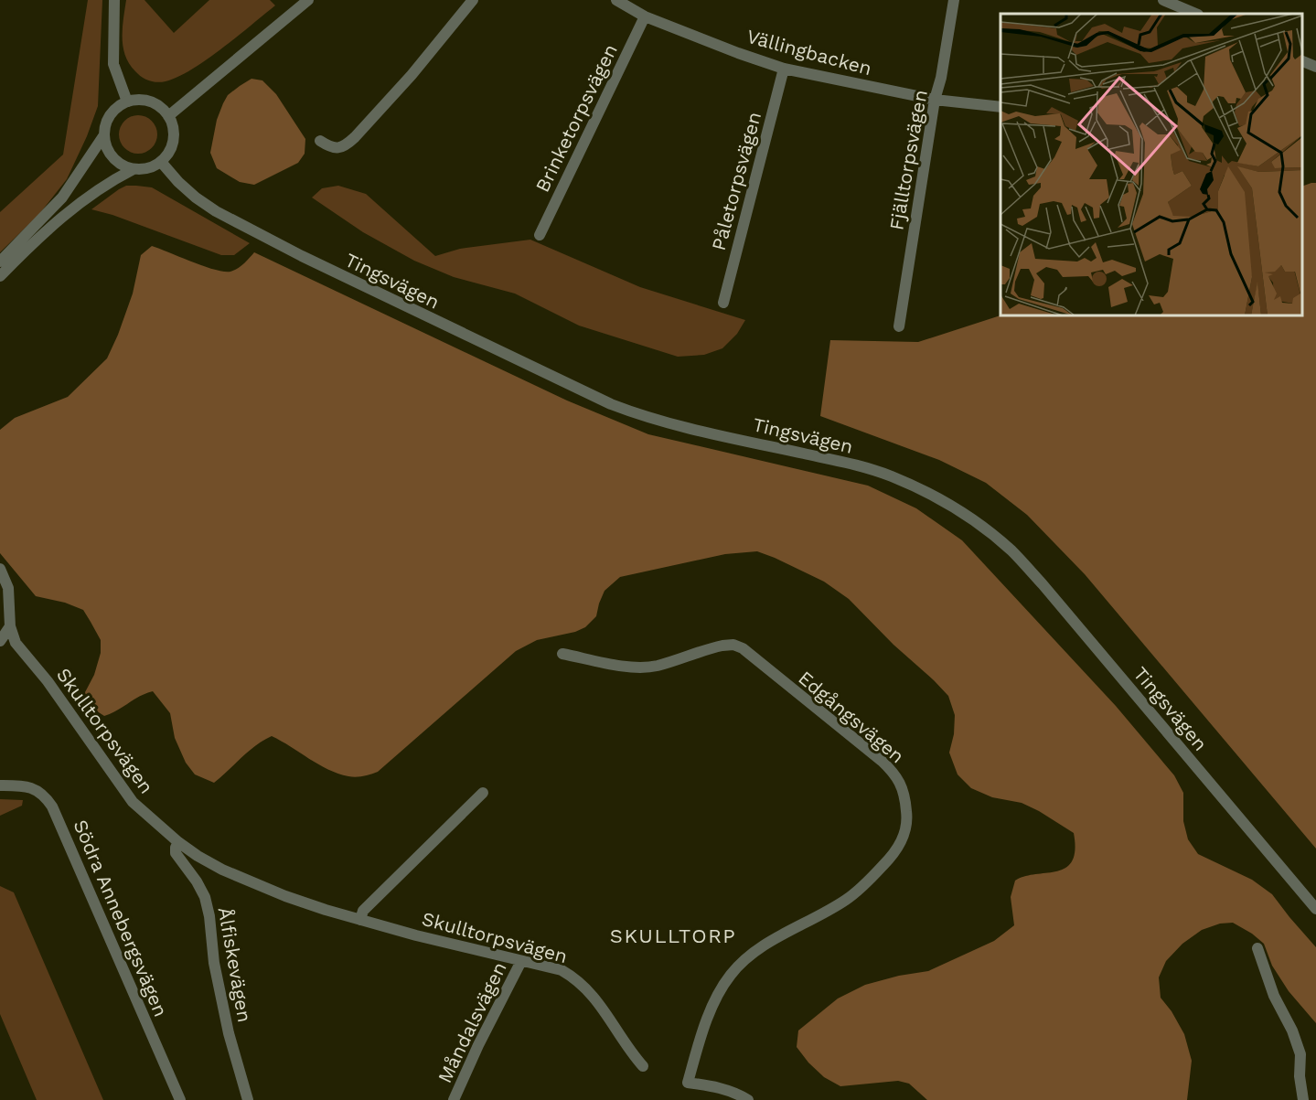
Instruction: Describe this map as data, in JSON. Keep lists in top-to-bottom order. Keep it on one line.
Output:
{"streets":{"street":["Vällingbacken","Brinketorpsvägen","Fjälltorpsvägen","Påletorpsvägen","Tingsvägen","Edgångsvägen","Skulltorpsvägen","Södra Annebergsvägen","Ålfiskevägen","Måndalsvägen"]},"crossings":[["Vällingbacken","Brinketorpsvägen"],["Vällingbacken","Fjälltorpsvägen"],["Vällingbacken","Påletorpsvägen"],["Skulltorpsvägen","Ålfiskevägen"],["Skulltorpsvägen","Måndalsvägen"]],"districts":["SKULLTORP"]}
